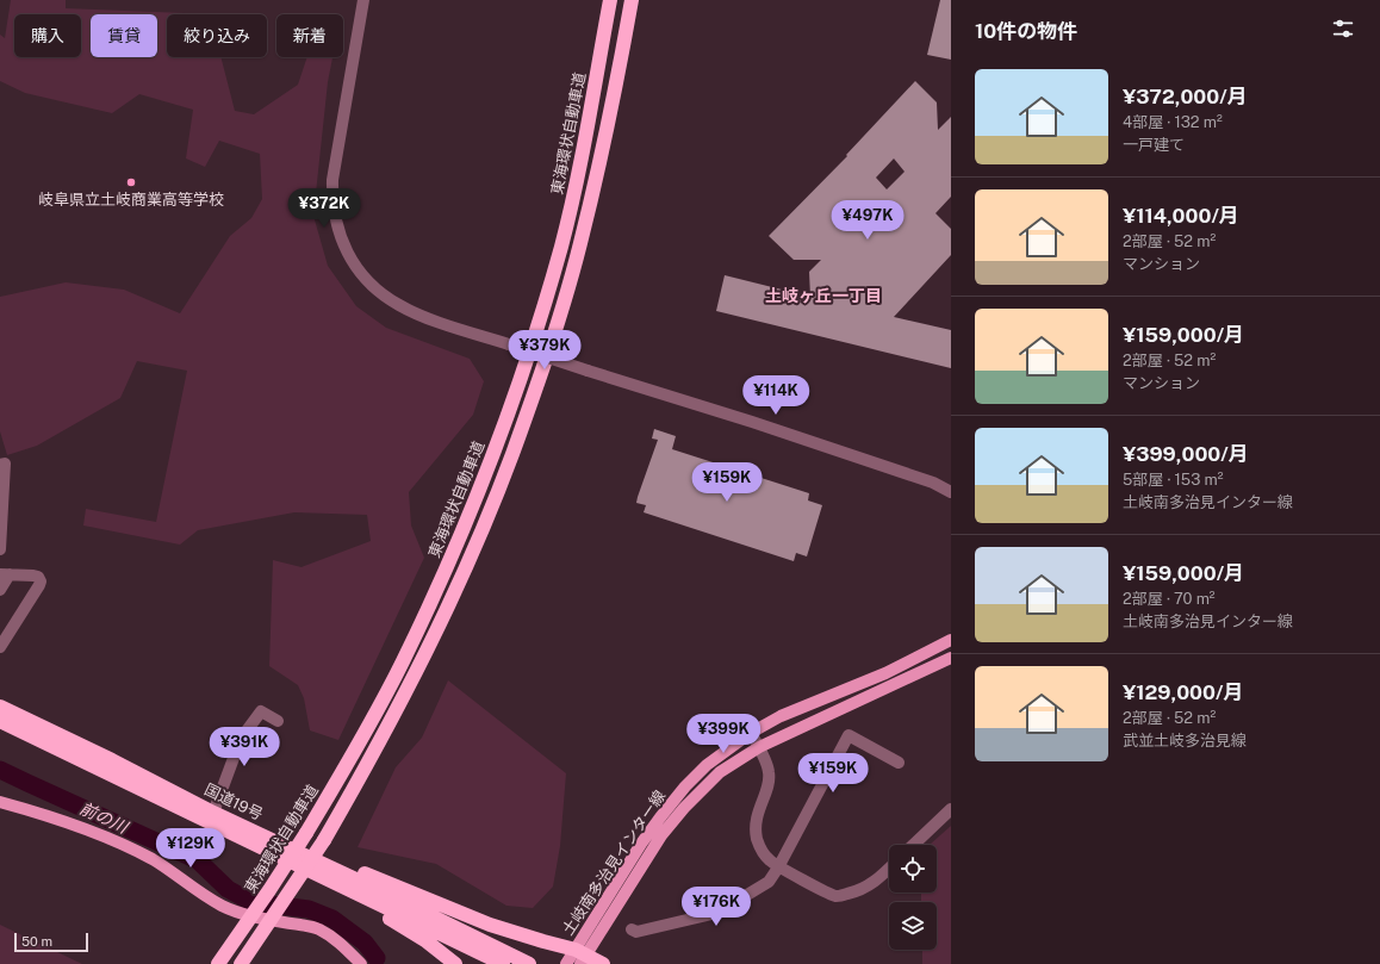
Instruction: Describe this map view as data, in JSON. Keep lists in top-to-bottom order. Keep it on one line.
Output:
{"streets":{"highway":["東海環状自動車道","国道19号"],"main road":["土岐南多治見インター線"]},"districts":["土岐ヶ丘一丁目"],"water":["前の川"],"places":["岐阜県立土岐商業高等学校"],"scale_bar":"50 m","page":{"heading":"10件の物件","chip":["購入","賃貸","絞り込み","新着"],"list":[{"name":"¥372,000/月","note":"4部屋 · 132 m² · 一戸建て"},{"name":"¥114,000/月","note":"2部屋 · 52 m² · マンション"},{"name":"¥159,000/月","note":"2部屋 · 52 m² · マンション"},{"name":"¥399,000/月","note":"5部屋 · 153 m² · 土岐南多治見インター線"},{"name":"¥159,000/月","note":"2部屋 · 70 m² · 土岐南多治見インター線"},{"name":"¥129,000/月","note":"2部屋 · 52 m² · 武並土岐多治見線"}],"price":["¥372K","¥497K","¥379K","¥114K","¥159K","¥399K","¥391K","¥159K","¥129K","¥176K"],"scale":"50 m"}}
